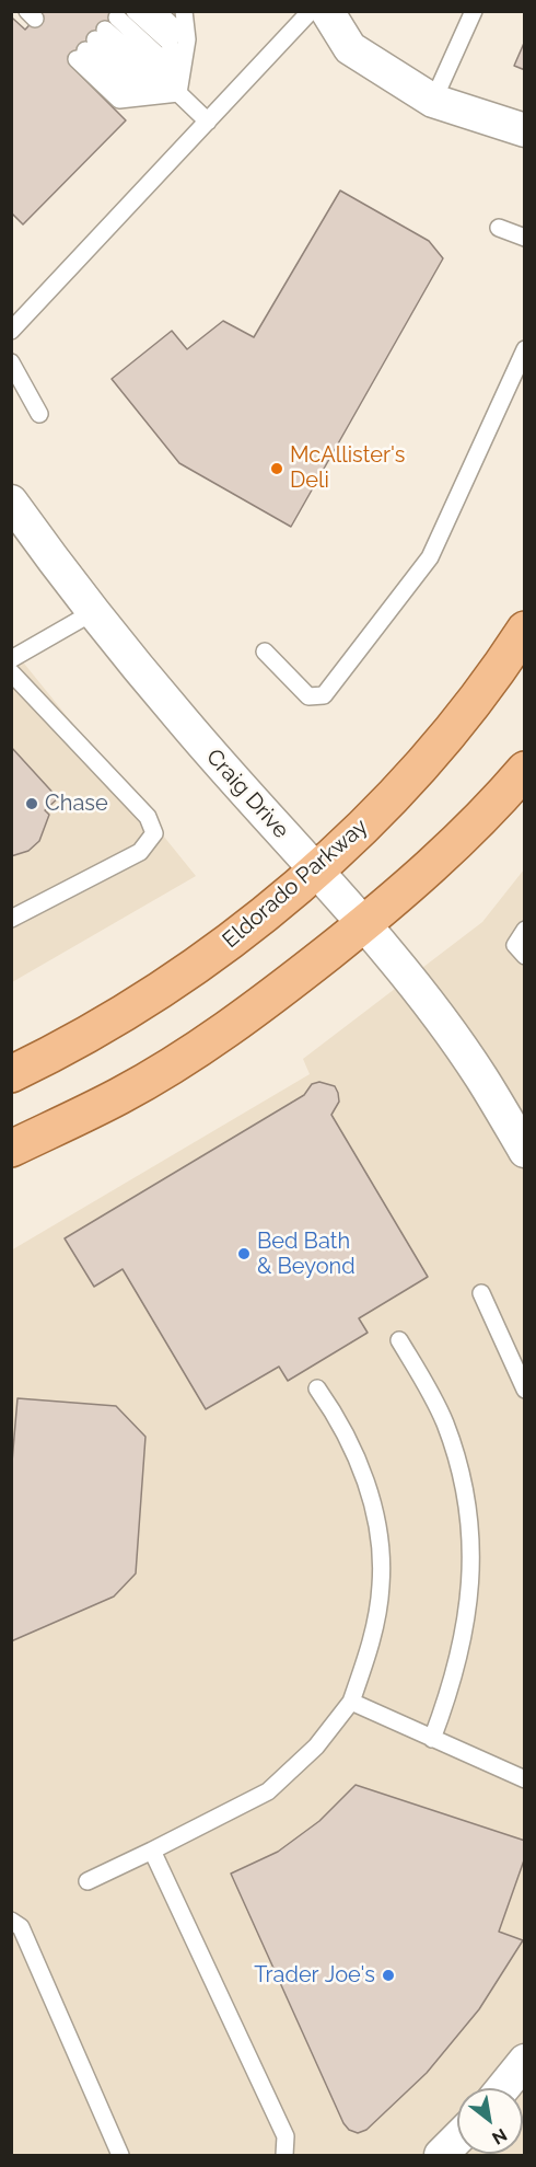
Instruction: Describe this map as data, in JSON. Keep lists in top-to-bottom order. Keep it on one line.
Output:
{"streets":{"main road":["Eldorado Parkway"],"street":["Craig Drive"]},"crossings":[["Craig Drive","Eldorado Parkway"]],"places":["McAllister's Deli","Chase","Bed Bath & Beyond","Trader Joe's"],"north":"bottom right"}
